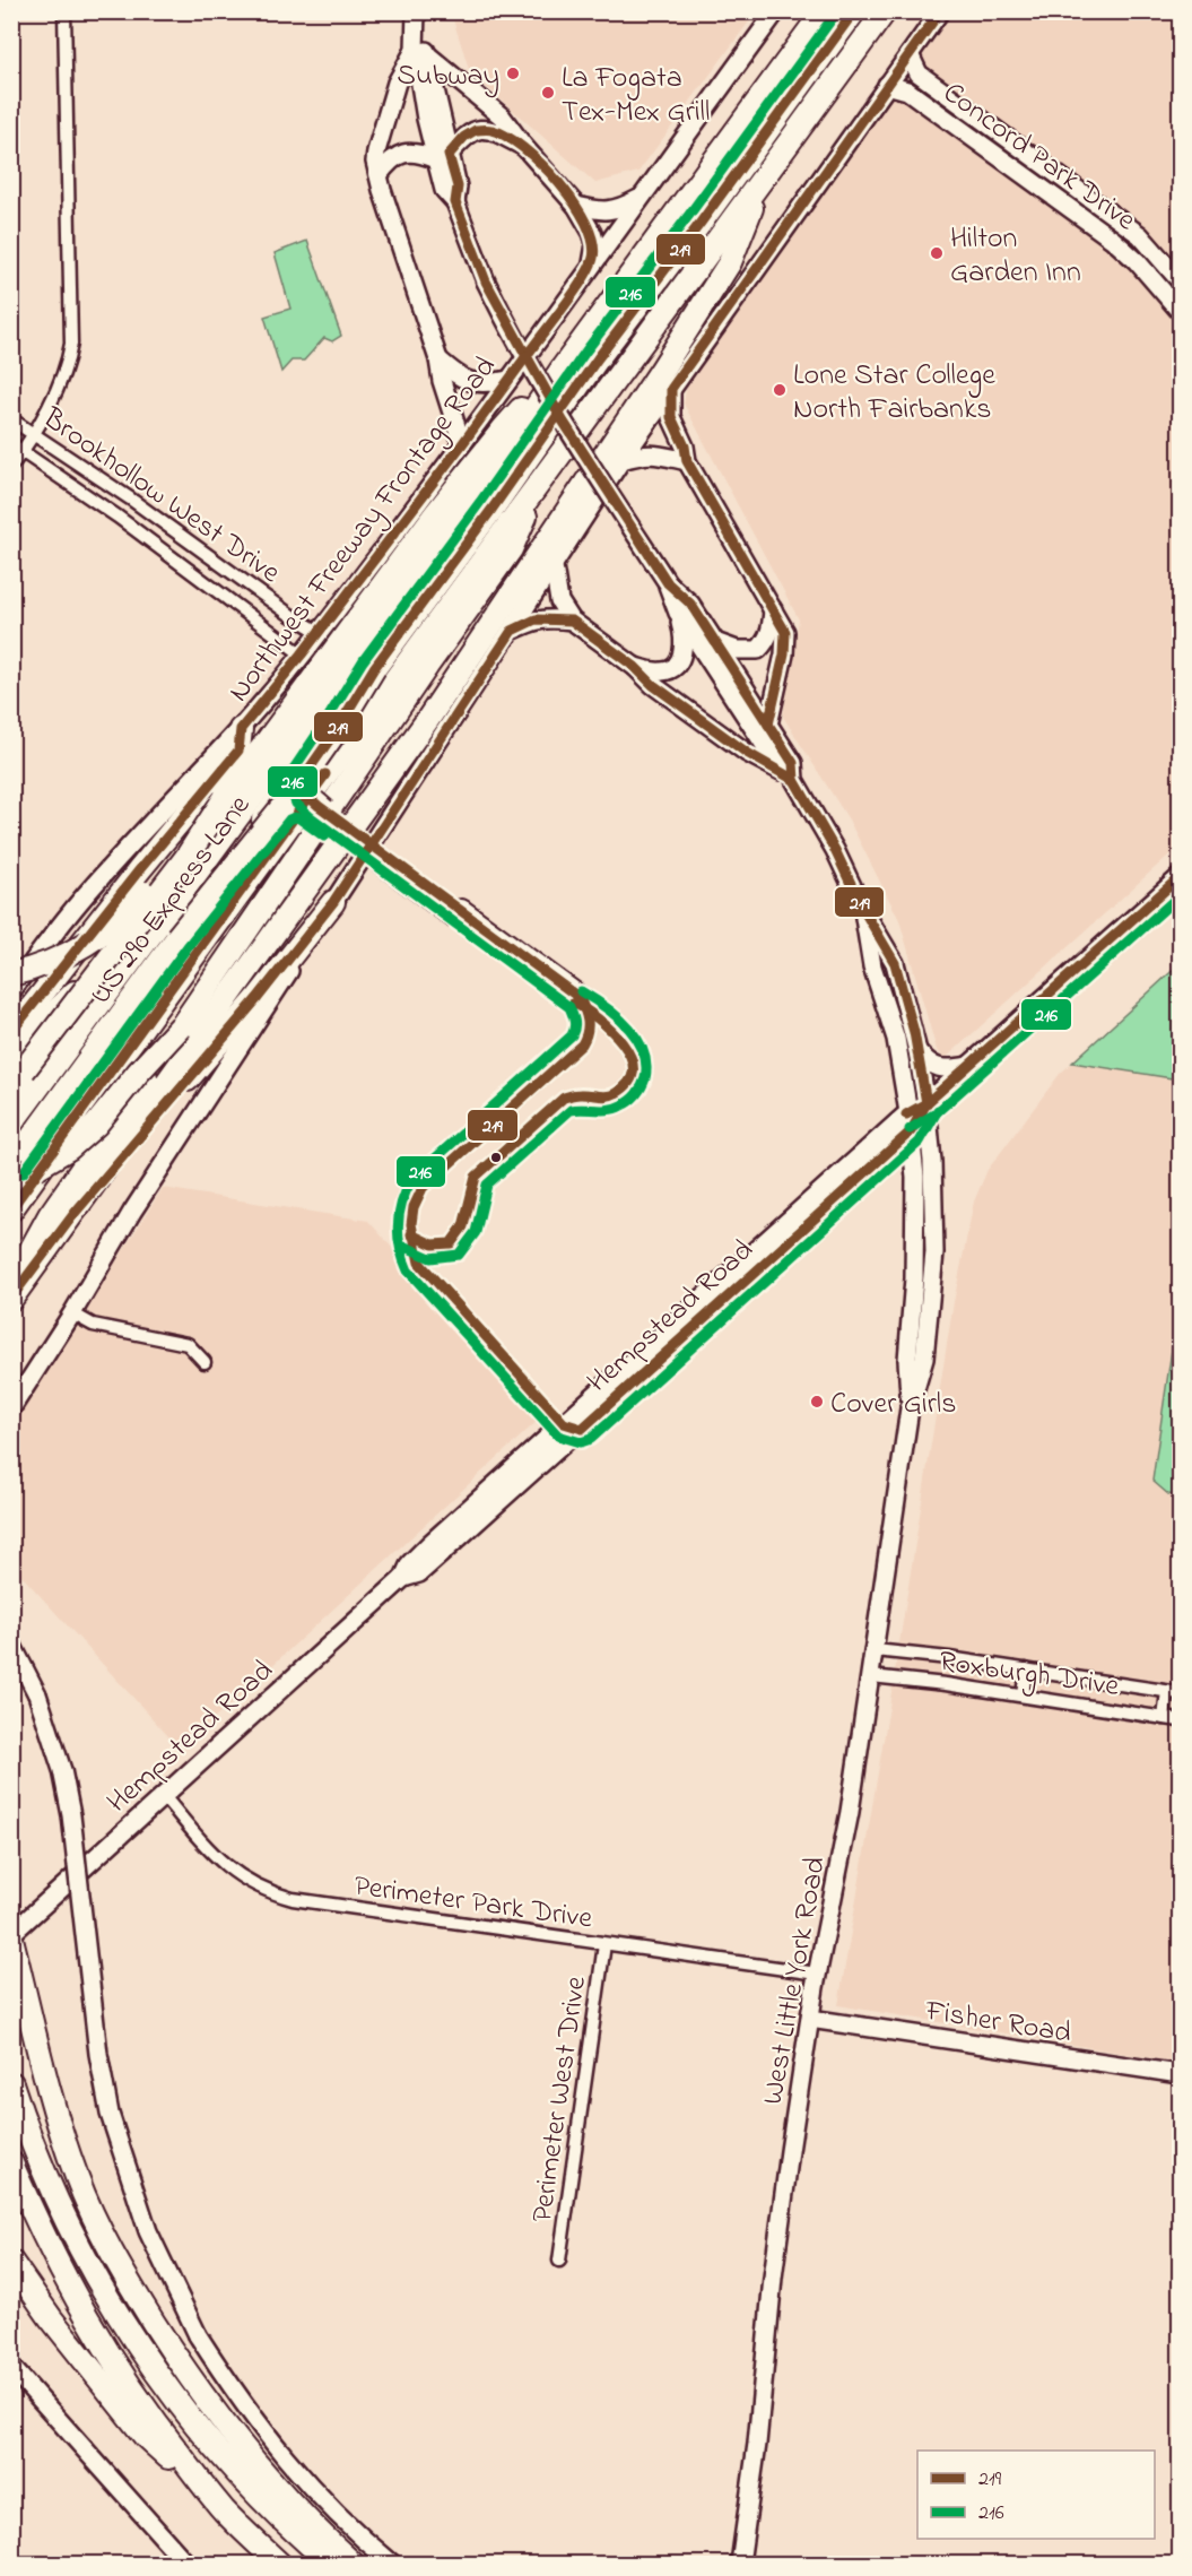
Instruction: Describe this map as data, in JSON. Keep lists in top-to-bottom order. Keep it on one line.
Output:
{"streets":{"highway":["US 290 Express Lane"],"main road":["Concord Park Drive","Northwest Freeway Frontage Road","Hempstead Road","West Little York Road","Fisher Road"],"street":["Brookhollow West Drive","Roxburgh Drive","Perimeter Park Drive","Perimeter West Drive"]},"crossings":[["Brookhollow West Drive","Northwest Freeway Frontage Road"],["Hempstead Road","Perimeter Park Drive"],["Hempstead Road","West Little York Road"],["Roxburgh Drive","West Little York Road"],["Perimeter Park Drive","West Little York Road"],["Perimeter Park Drive","Perimeter West Drive"],["West Little York Road","Fisher Road"]],"places":["Subway","La Fogata Tex-Mex Grill","Hilton Garden Inn","Lone Star College North Fairbanks","Cover Girls"],"lines":["transit line 219","transit line 216"],"legend":["219","216"]}
